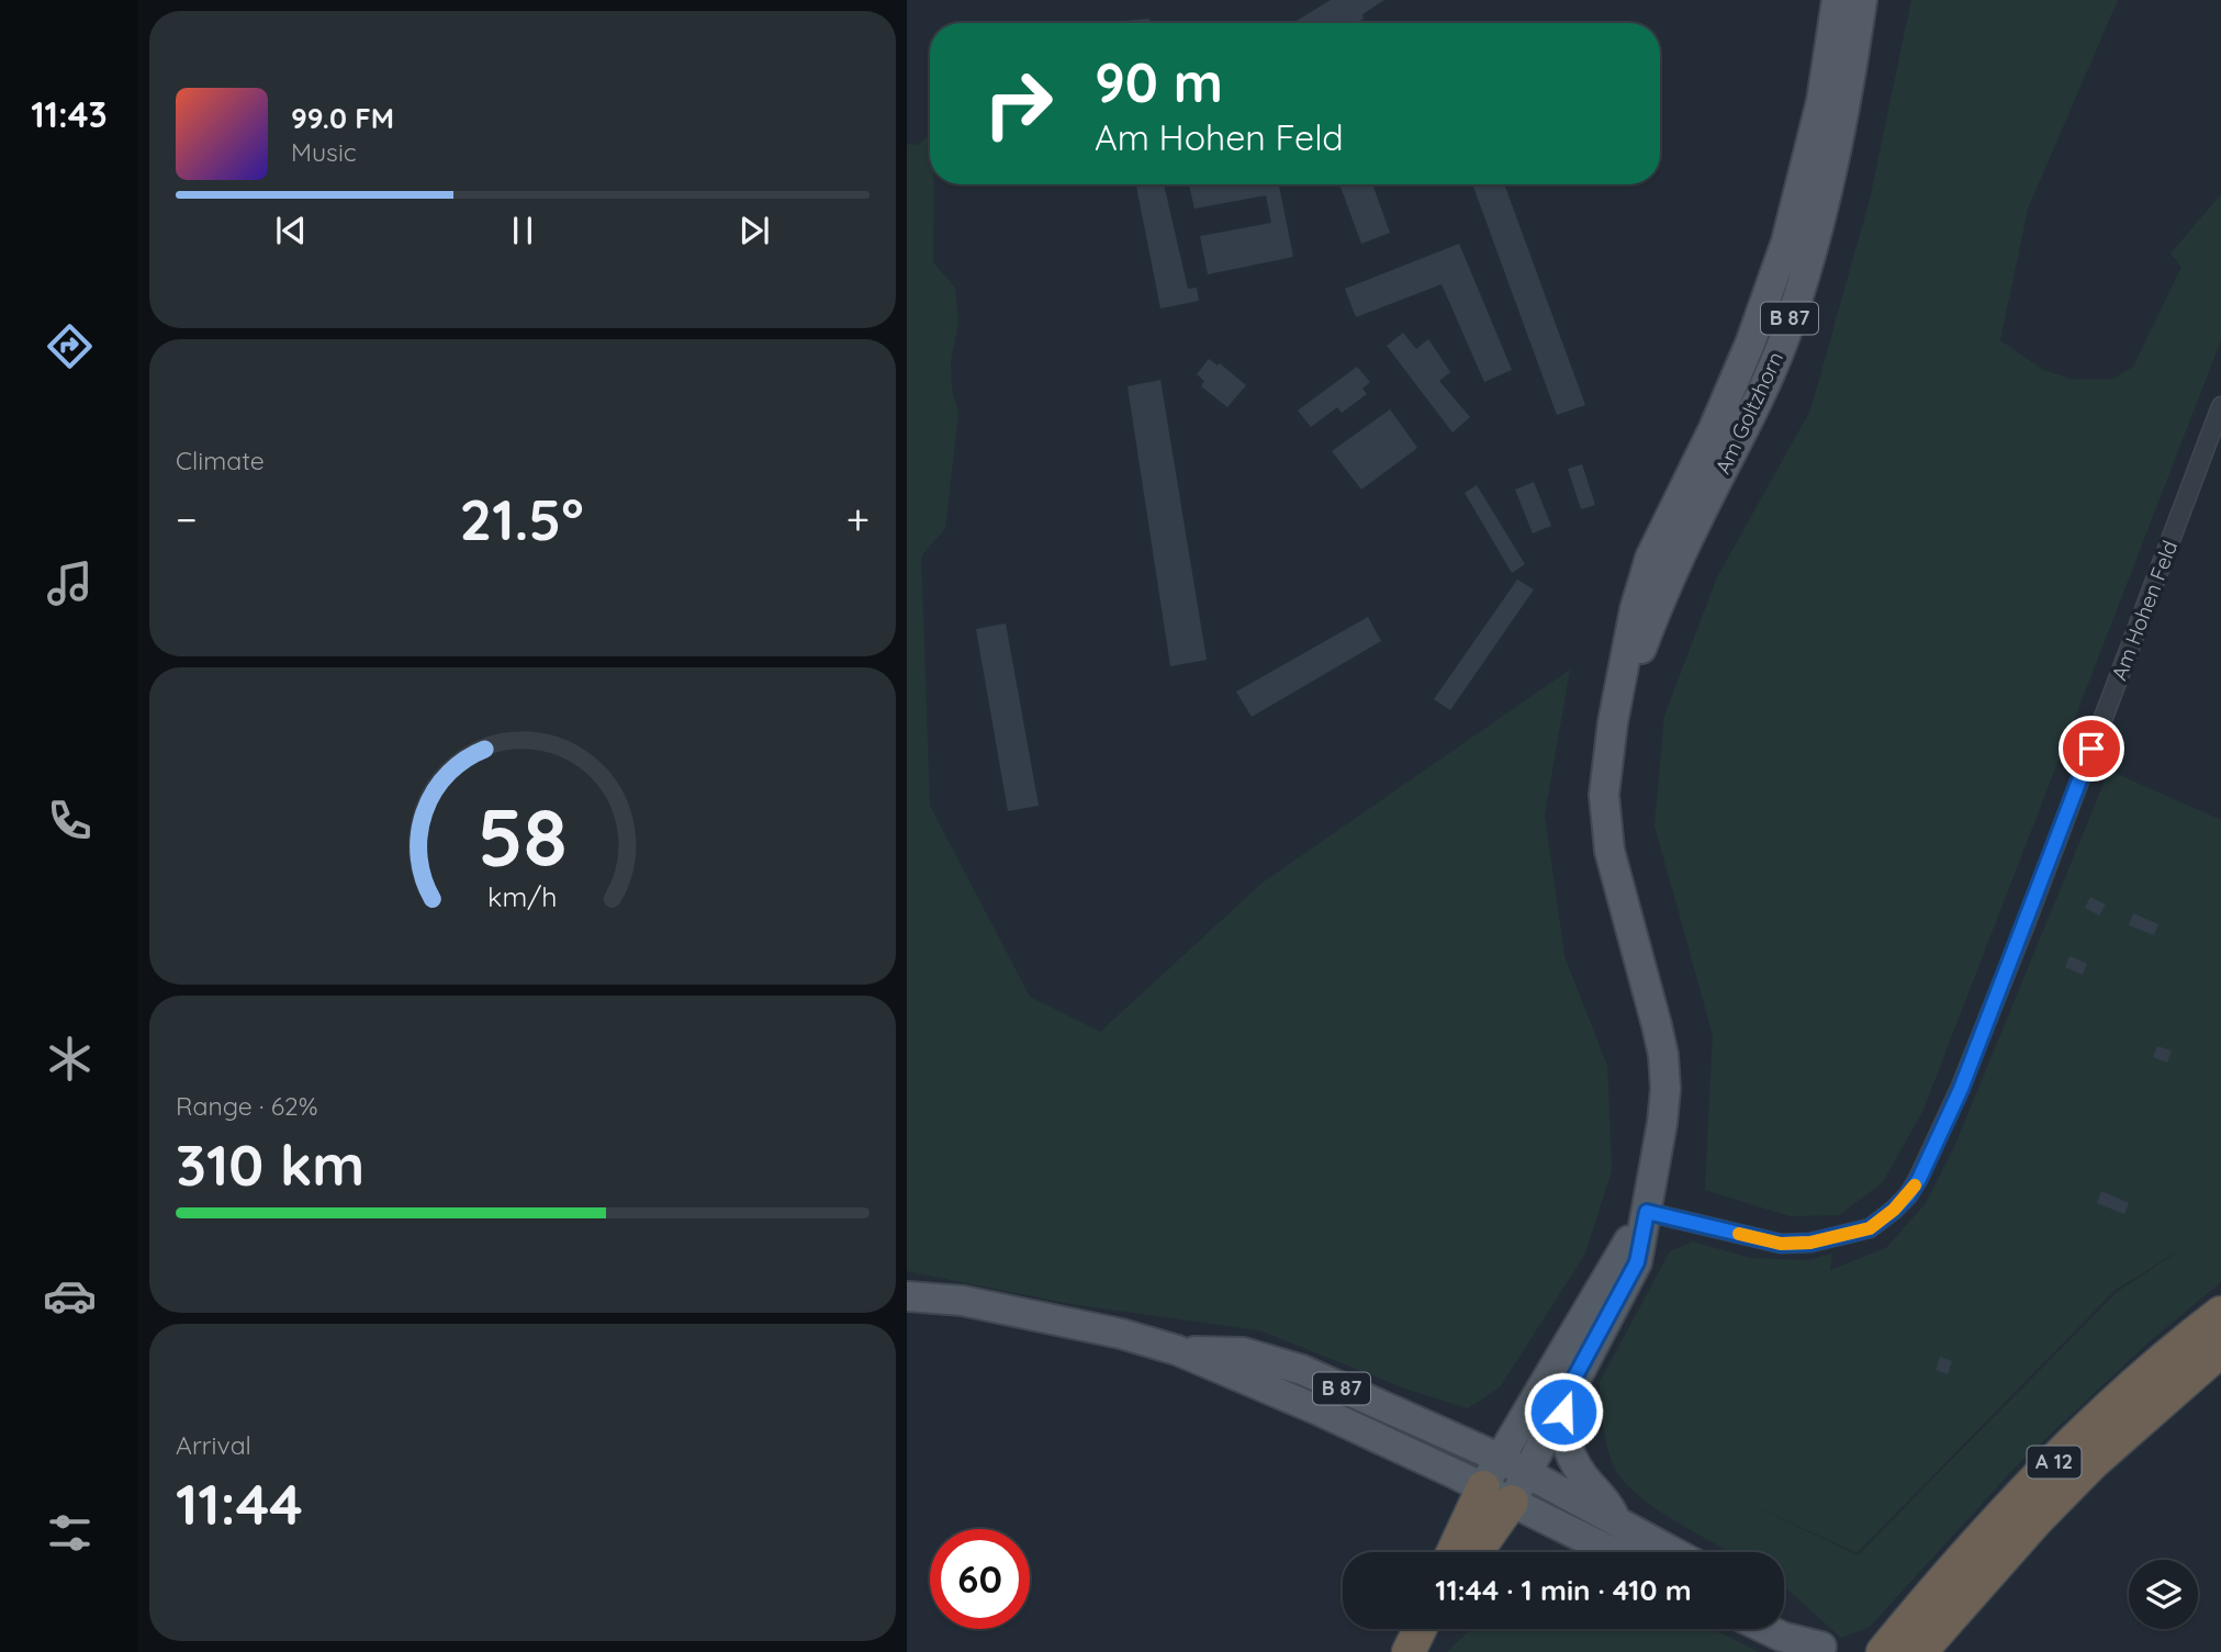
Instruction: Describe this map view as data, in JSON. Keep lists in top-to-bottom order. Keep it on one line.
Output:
{"streets":{"highway":["A 12"],"main road":["B 87","Am Goltzhorn"],"street":["Am Hohen Feld"]},"crossings":[["B 87","Am Goltzhorn"],["Am Goltzhorn","Am Hohen Feld"]],"page":{"tabs":"11:43","turn":["90 m","Am Hohen Feld"],"song":["99.0 FM","Music"],"tile":["Climate",["Range · 62%","310 km"],["Arrival","11:44"]],"heat":["−","21.5°","+"],"limit":"60","trip":"11:44 · 1 min · 410 m","gauge":["58","km/h"]}}
